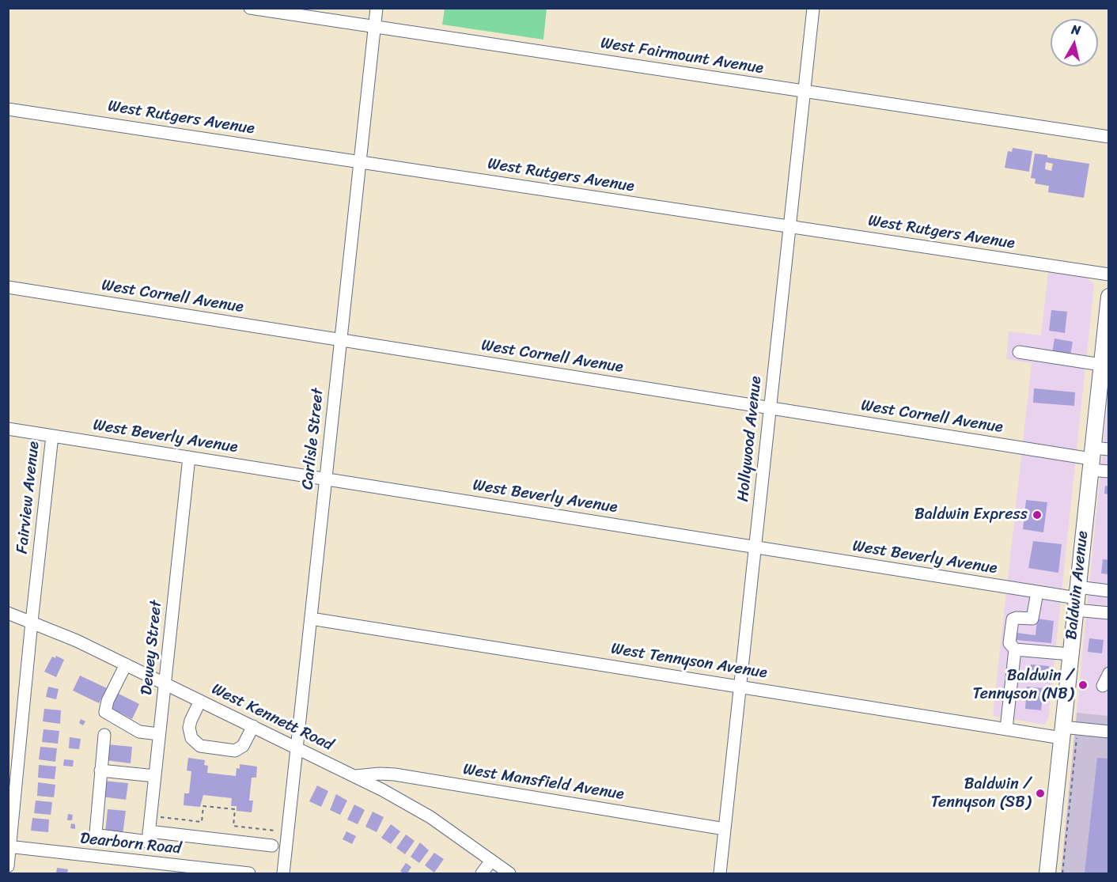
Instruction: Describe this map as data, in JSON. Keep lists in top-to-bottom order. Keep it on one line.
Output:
{"streets":{"main road":["Baldwin Avenue"],"street":["West Fairmount Avenue","West Rutgers Avenue","West Cornell Avenue","West Beverly Avenue","Carlisle Street","Hollywood Avenue","Fairview Avenue","Dewey Street","West Tennyson Avenue","West Kennett Road","West Mansfield Avenue","Dearborn Road"]},"crossings":[["West Fairmount Avenue","Carlisle Street"],["West Fairmount Avenue","Hollywood Avenue"],["West Rutgers Avenue","Carlisle Street"],["West Rutgers Avenue","Hollywood Avenue"],["West Cornell Avenue","Carlisle Street"],["West Cornell Avenue","Hollywood Avenue"],["West Cornell Avenue","Baldwin Avenue"],["West Beverly Avenue","Carlisle Street"],["West Beverly Avenue","Hollywood Avenue"],["West Beverly Avenue","Fairview Avenue"],["West Beverly Avenue","Baldwin Avenue"],["West Beverly Avenue","Dewey Street"],["Carlisle Street","West Tennyson Avenue"],["Carlisle Street","West Kennett Road"],["Hollywood Avenue","West Tennyson Avenue"],["Hollywood Avenue","West Mansfield Avenue"],["Fairview Avenue","West Kennett Road"],["Fairview Avenue","Dearborn Road"],["Baldwin Avenue","West Tennyson Avenue"],["Dewey Street","West Kennett Road"],["West Kennett Road","West Mansfield Avenue"]],"places":["Baldwin Express","Baldwin / Tennyson (NB)","Baldwin / Tennyson (SB)"],"north":"top"}
